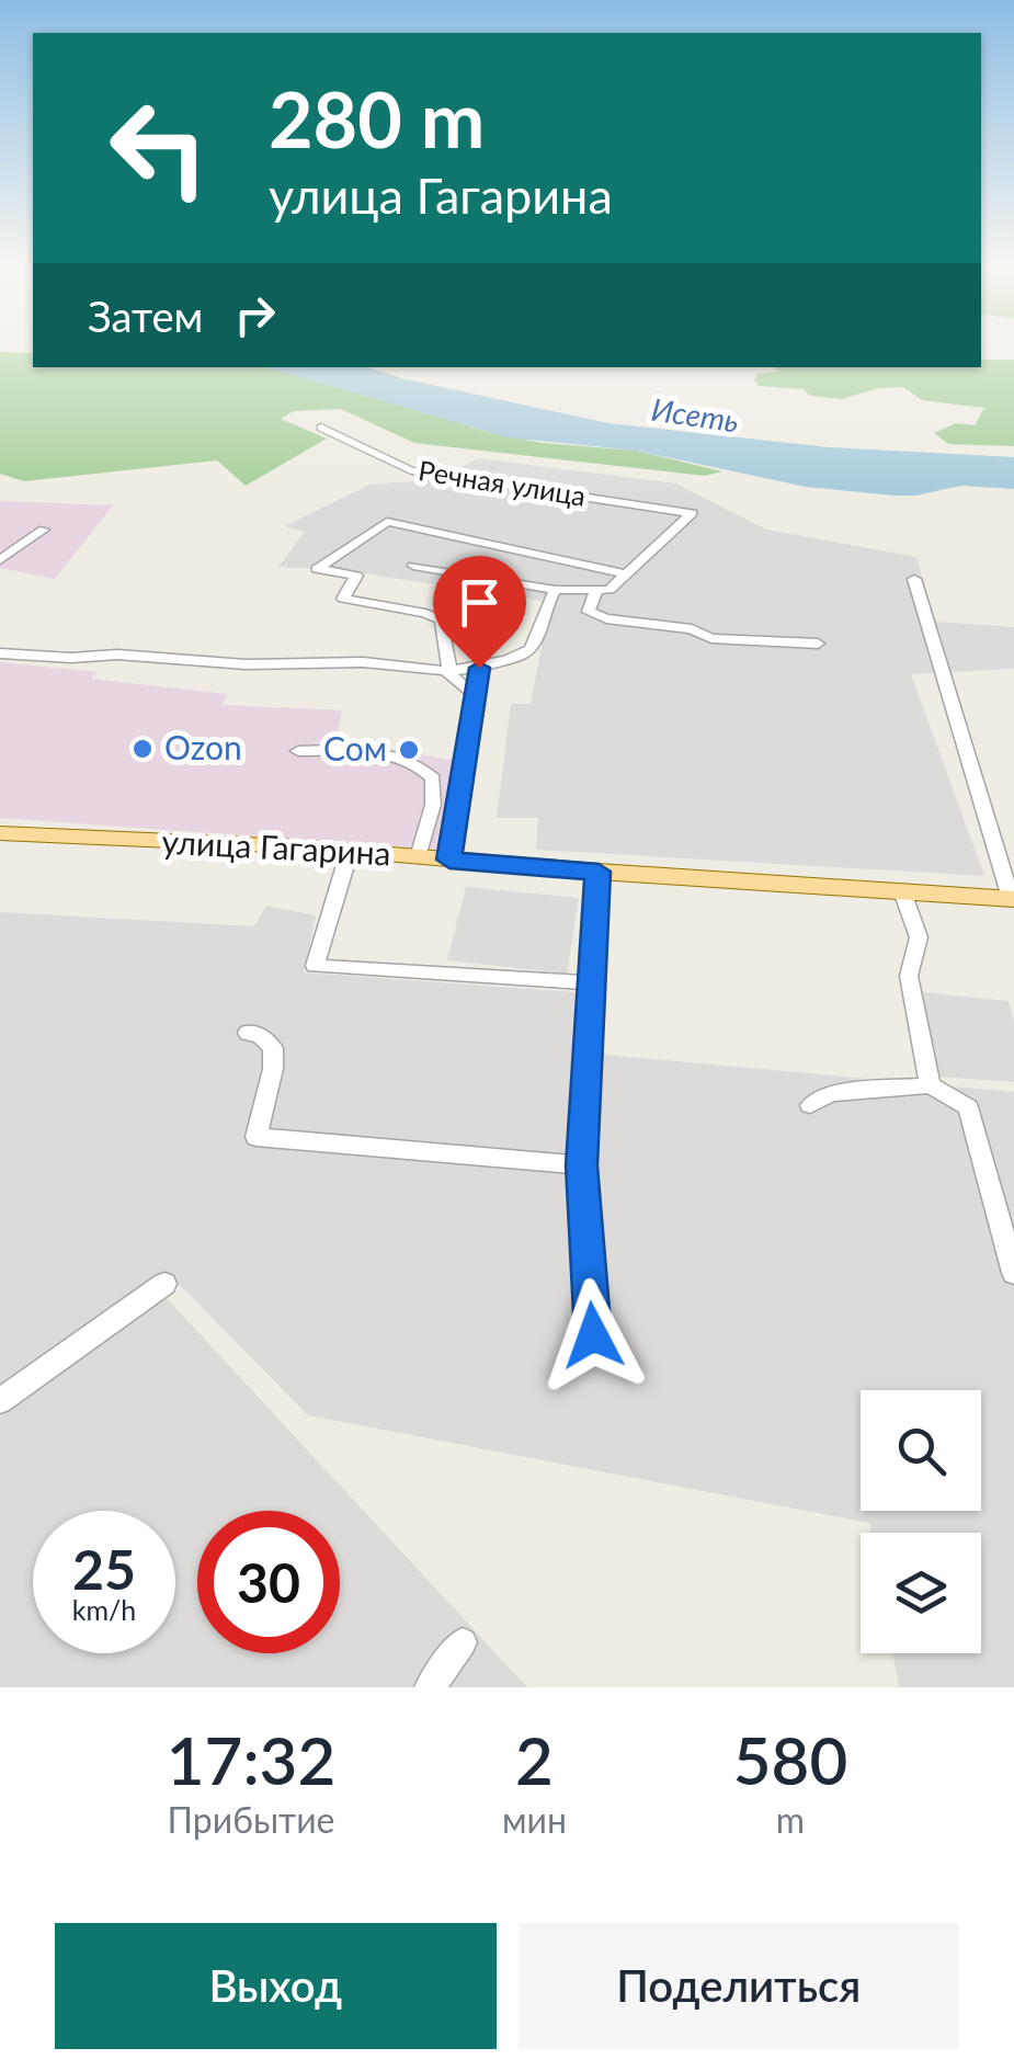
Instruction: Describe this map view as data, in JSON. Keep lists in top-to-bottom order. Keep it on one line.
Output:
{"streets":{"main road":["улица Гагарина"],"street":["Речная улица"]},"water":["Исеть"],"places":["Ozon","Сом"],"page":{"turn":["280 m","улица Гагарина"],"then":"Затем","speed":"25 km/h","limit":"30","eta":["17:32","Прибытие","2","мин","580","m"],"buttons":["Выход","Поделиться"]}}
